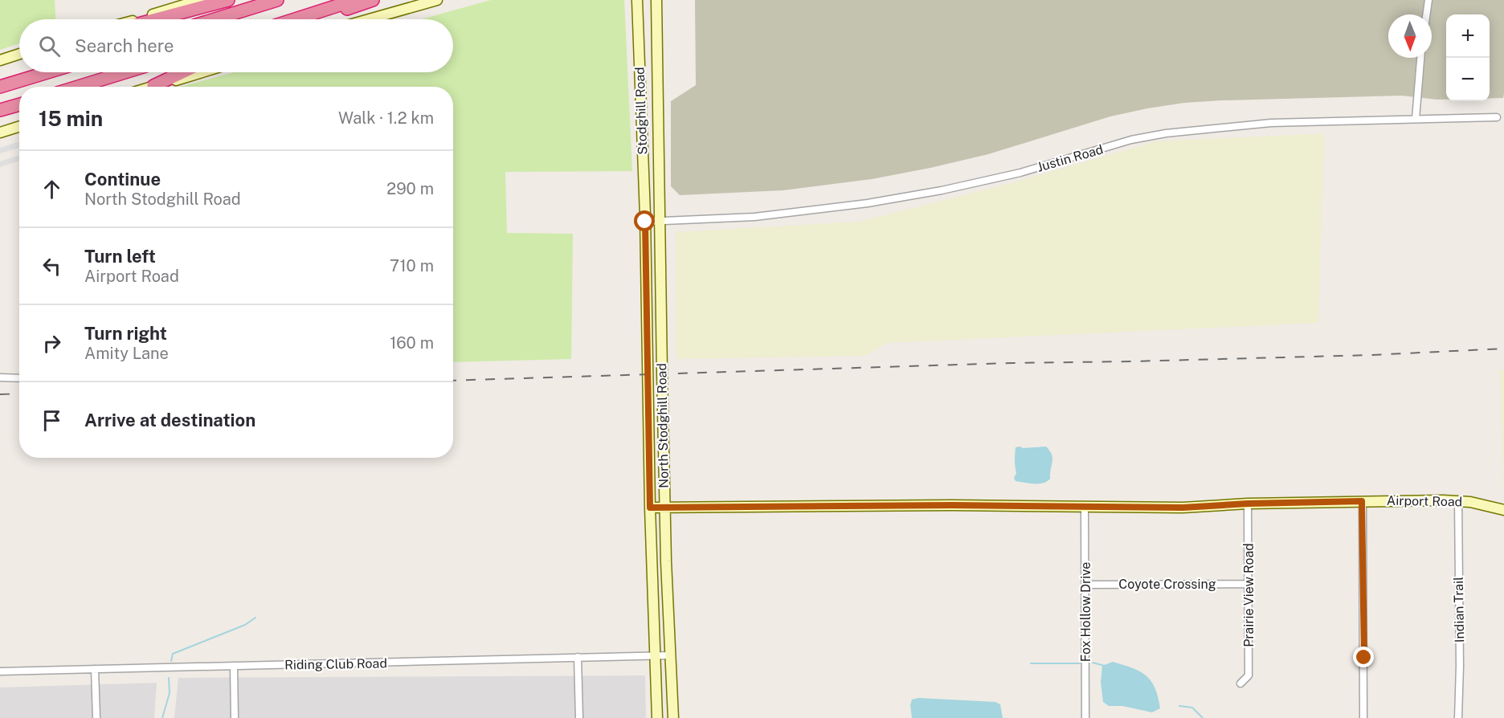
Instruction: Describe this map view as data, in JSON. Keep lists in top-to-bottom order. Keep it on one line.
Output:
{"streets":{"main road":["Stodghill Road","North Stodghill Road","Airport Road"],"street":["Justin Road","Coyote Crossing","Prairie View Road","Indian Trail","Fox Hollow Drive","Riding Club Road"]},"crossings":[["Stodghill Road","Justin Road"],["Stodghill Road","North Stodghill Road"],["Justin Road","North Stodghill Road"],["North Stodghill Road","Airport Road"],["North Stodghill Road","Riding Club Road"],["Airport Road","Prairie View Road"],["Airport Road","Indian Trail"],["Airport Road","Fox Hollow Drive"],["Coyote Crossing","Prairie View Road"],["Coyote Crossing","Fox Hollow Drive"]],"north":"bottom","page":{"map_buttons":["+","−"],"search":"Search here","heading":["15 min","Walk · 1.2 km"],"list":[["Continue","North Stodghill Road","290 m"],["Turn left","Airport Road","710 m"],["Turn right","Amity Lane","160 m"],"Arrive at destination"]}}
